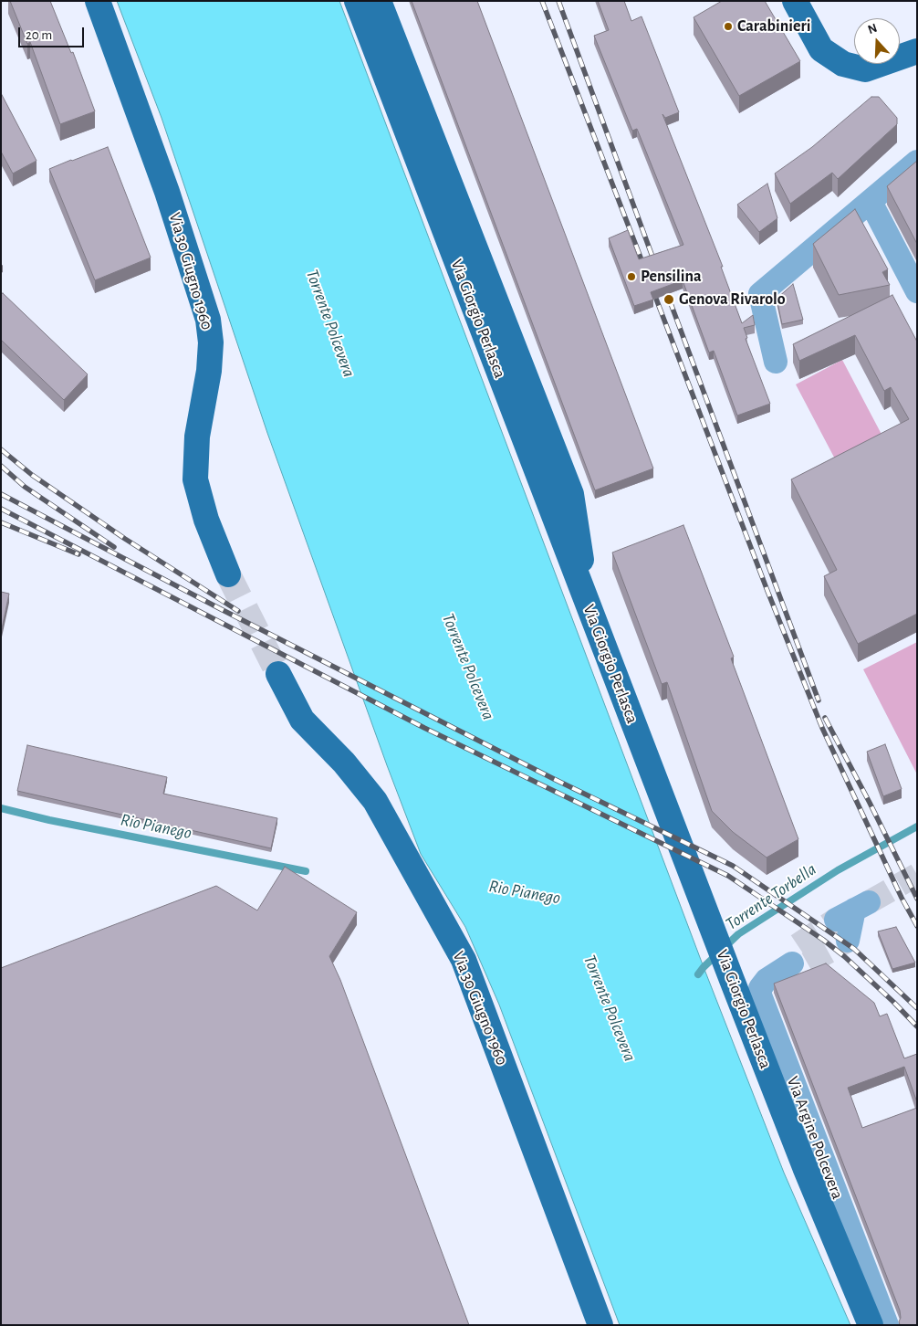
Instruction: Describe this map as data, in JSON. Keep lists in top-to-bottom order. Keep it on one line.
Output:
{"streets":{"main road":["Via 30 Giugno 1960","Via Giorgio Perlasca"],"street":["Via Argine Polcevera"]},"water":["Torrente Polcevera","Rio Pianego","Torrente Torbella"],"places":["Carabinieri","Pensilina","Genova Rivarolo"],"scale_bar":"20 m","north":"top"}
